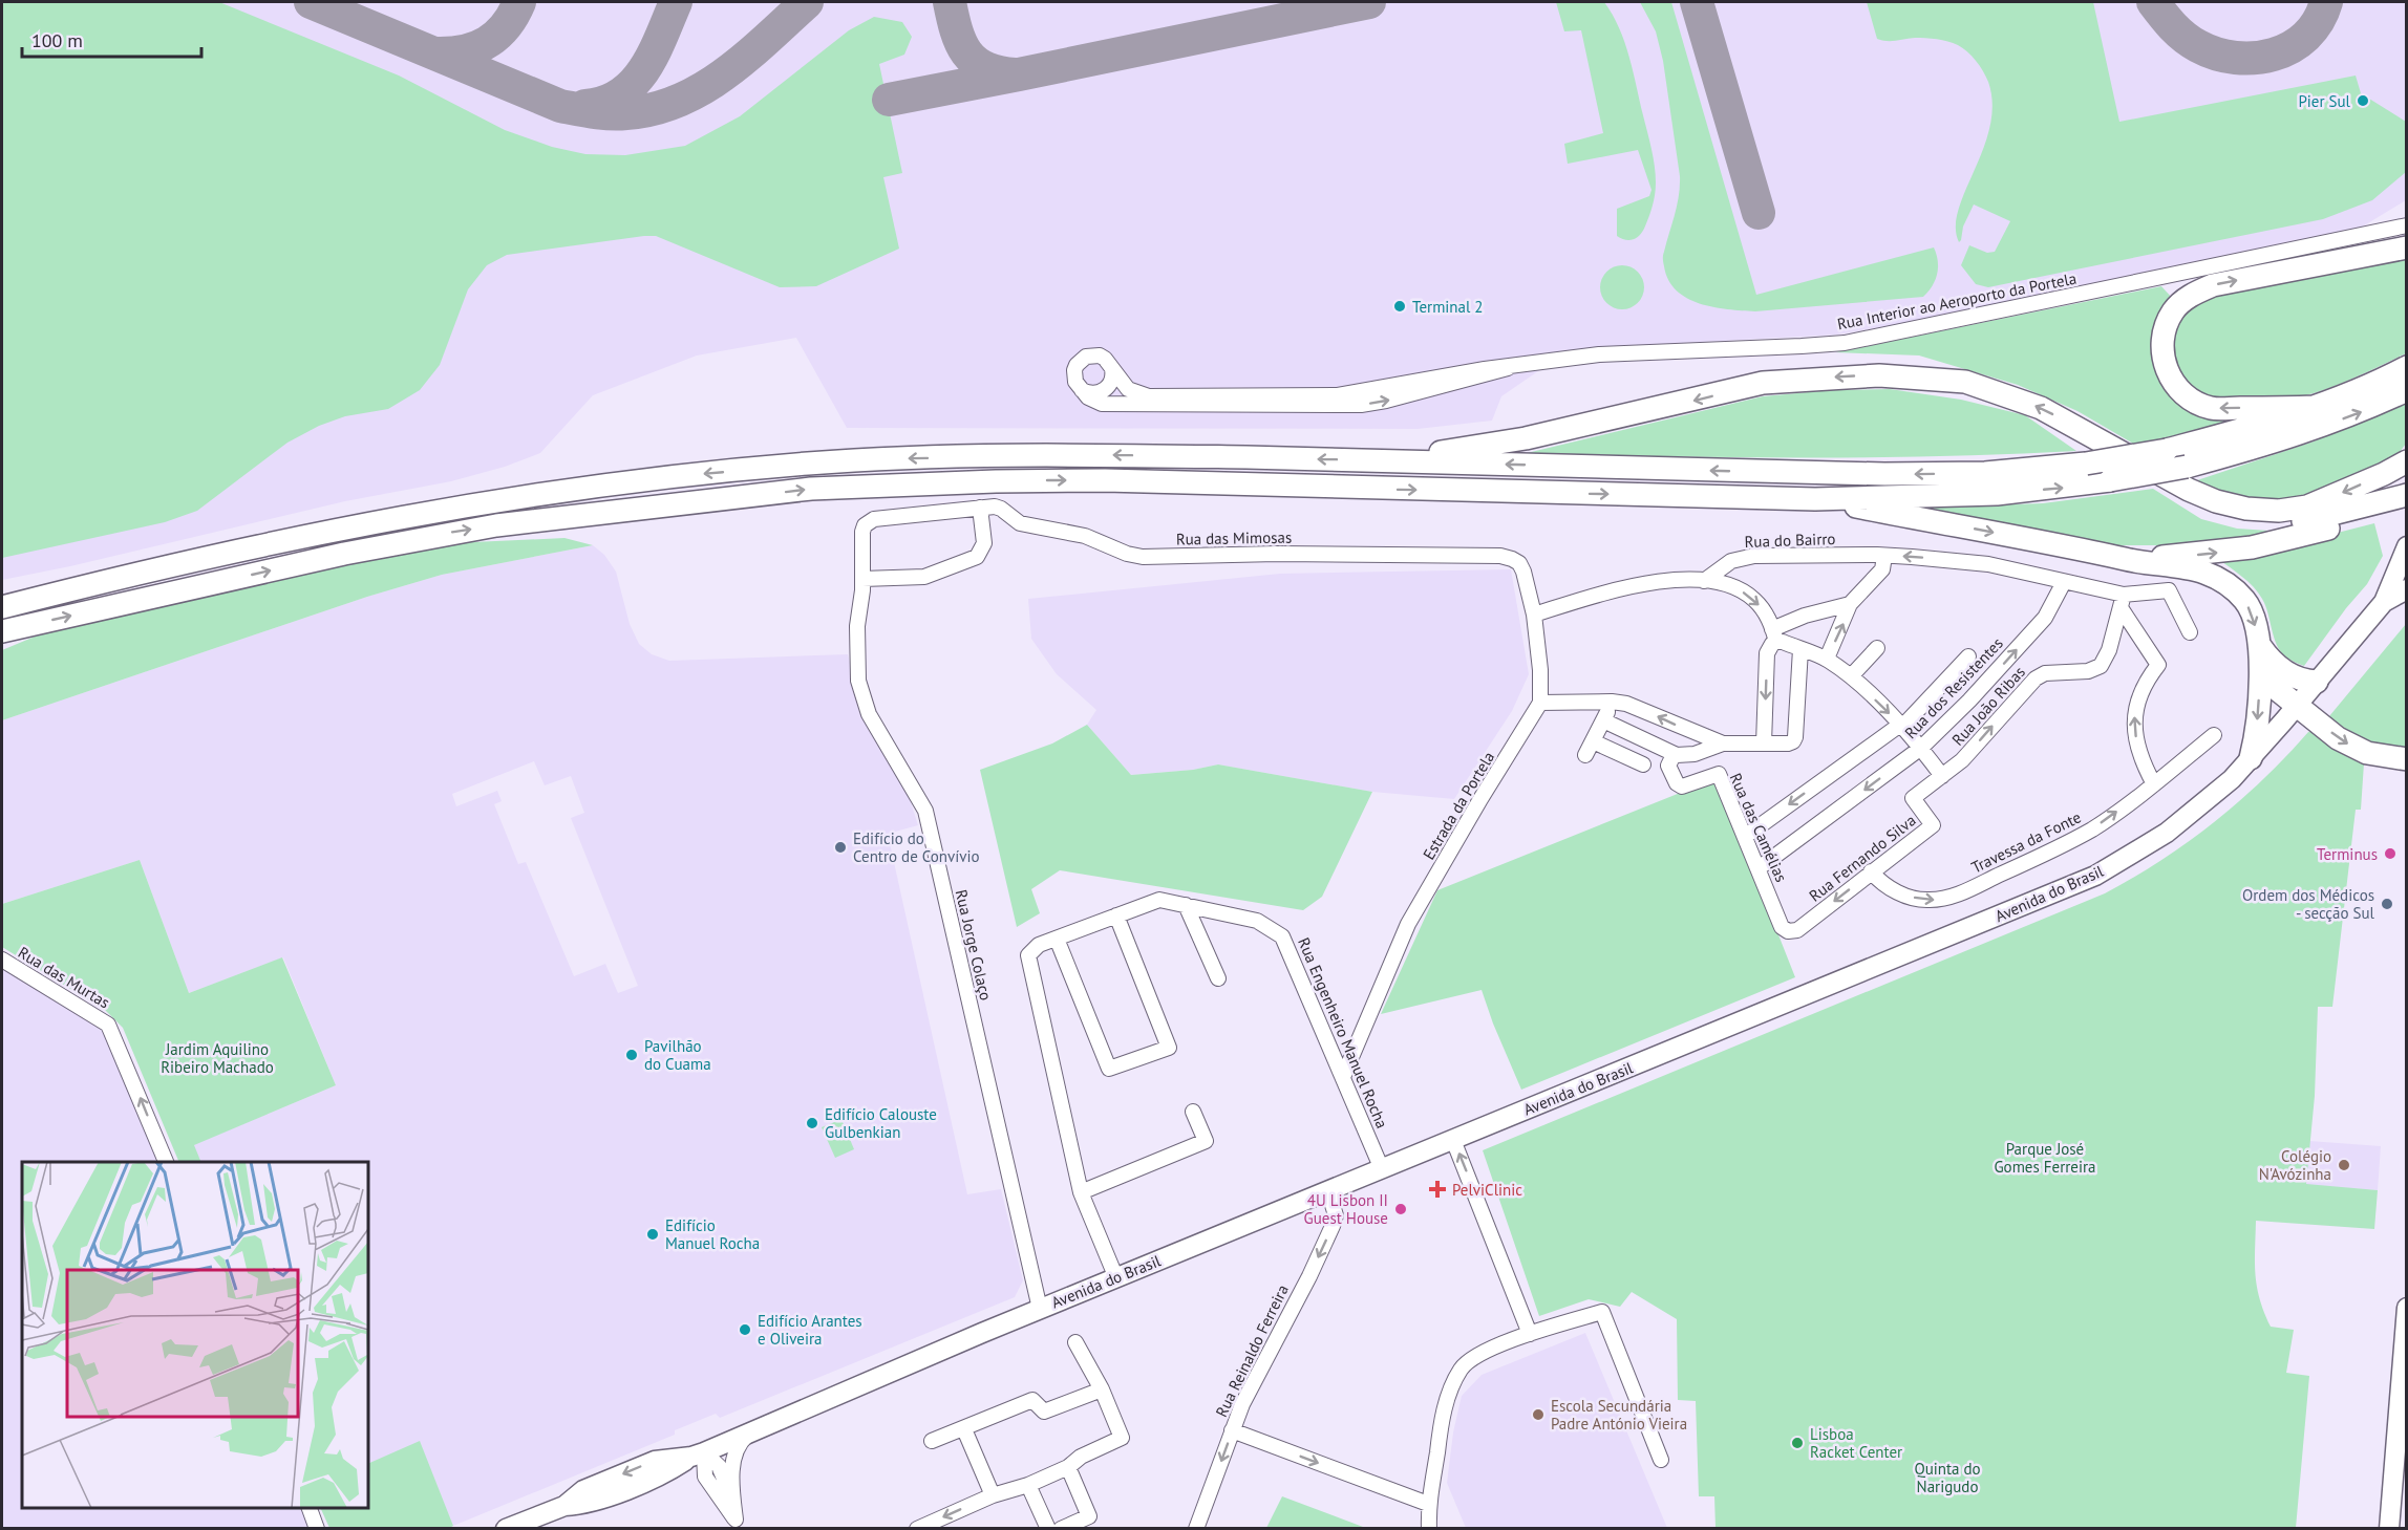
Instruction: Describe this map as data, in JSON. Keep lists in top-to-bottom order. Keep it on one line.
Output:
{"streets":{"main road":["Avenida do Brasil"],"street":["Rua Interior ao Aeroporto da Portela","Rua das Mimosas","Rua do Bairro","Rua dos Resistentes","Rua João Ribas","Estrada da Portela","Rua das Camélias","Travessa da Fonte","Rua Fernando Silva","Rua Jorge Colaço","Rua das Murtas","Rua Engenheiro Manuel Rocha","Rua Reinaldo Ferreira"]},"crossings":[["Rua das Mimosas","Rua Jorge Colaço"],["Rua do Bairro","Rua dos Resistentes"],["Rua do Bairro","Rua João Ribas"],["Rua dos Resistentes","Rua das Camélias"],["Rua João Ribas","Rua Fernando Silva"],["Estrada da Portela","Rua Engenheiro Manuel Rocha"],["Rua das Camélias","Rua Fernando Silva"],["Travessa da Fonte","Rua Fernando Silva"],["Avenida do Brasil","Rua Jorge Colaço"],["Avenida do Brasil","Rua Engenheiro Manuel Rocha"],["Avenida do Brasil","Rua Reinaldo Ferreira"]],"one_way":["Travessa da Fonte","Rua Fernando Silva","Rua das Murtas","Rua Reinaldo Ferreira"],"parks":["Jardim Aquilino Ribeiro Machado","Parque José Gomes Ferreira","Quinta do Narigudo"],"places":{"other":["Pier Sul","Terminal 2","Edifício do Centro de Convívio","Terminus","Ordem dos Médicos - secção Sul","Pavilhão do Cuama","Edifício Calouste Gulbenkian","Colégio N'Avózinha","4U Lisbon II Guest House","Edifício Manuel Rocha","Edifício Arantes e Oliveira","Escola Secundária Padre António Vieira","Lisboa Racket Center"],"health":["PelviClinic"]},"scale_bar":"100 m"}
